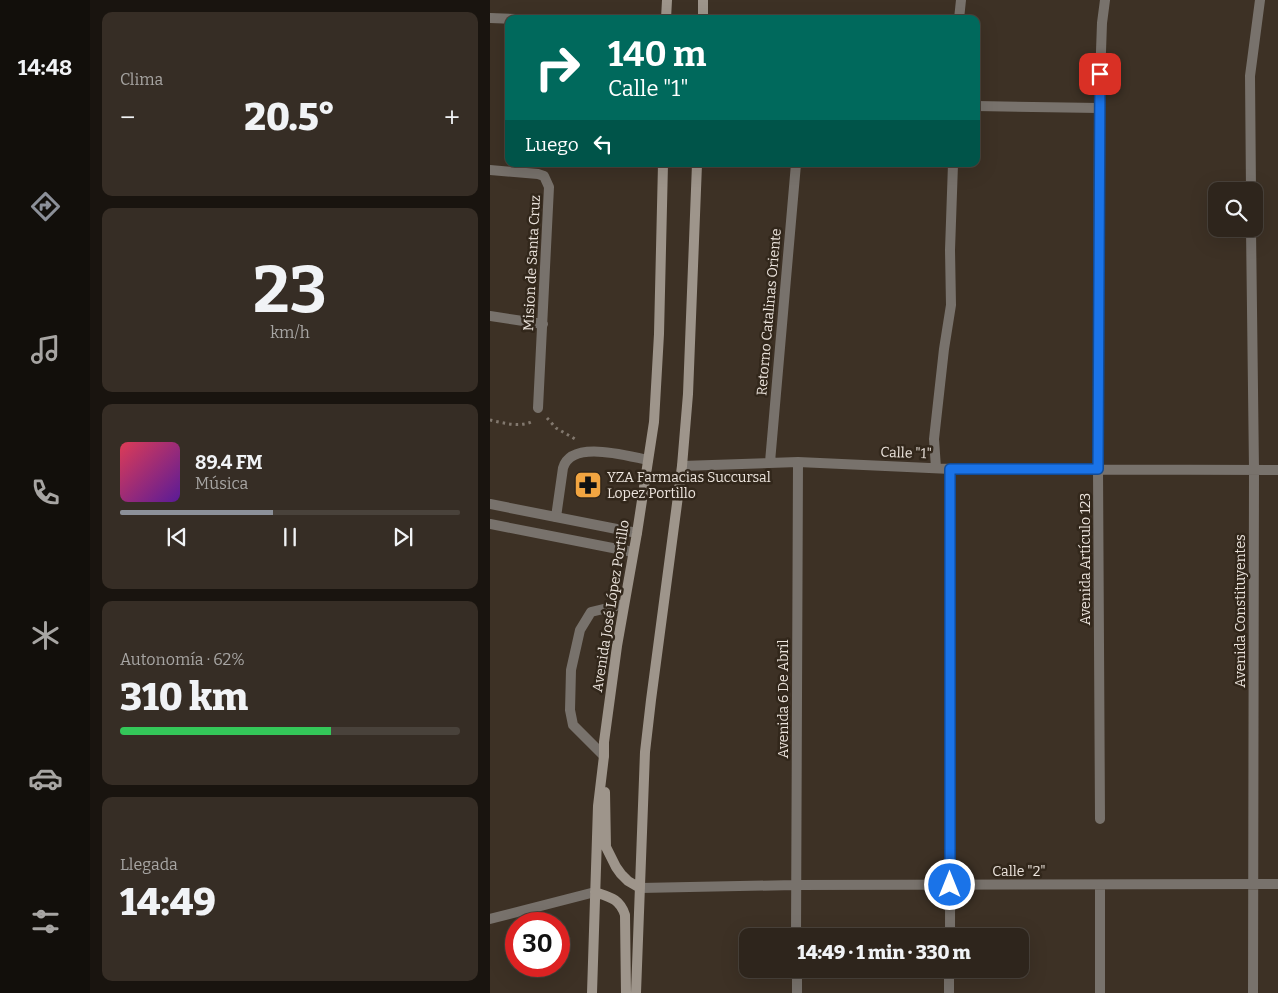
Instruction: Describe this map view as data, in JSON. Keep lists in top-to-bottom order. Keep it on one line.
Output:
{"streets":{"main road":["Avenida José López Portillo"],"street":["Mision de Santa Cruz","Retorno Catalinas Oriente","Calle \"1\"","Avenida Artículo 123","Avenida Constituyentes","Avenida 6 De Abril","Calle \"2\""]},"crossings":[["Retorno Catalinas Oriente","Calle \"1\""],["Calle \"1\"","Avenida Artículo 123"],["Calle \"1\"","Avenida Constituyentes"],["Calle \"1\"","Avenida 6 De Abril"],["Avenida Constituyentes","Calle \"2\""],["Avenida 6 De Abril","Calle \"2\""]],"places":{"pharmacy":["YZA Farmacias Succursal Lopez Portillo"]},"page":{"tabs":"14:48","tile":["Clima",["23","km/h"],["Autonomía · 62%","310 km"],["Llegada","14:49"]],"turn":["140 m","Calle \"1\""],"heat":["−","20.5°","+"],"then":"Luego","song":["89.4 FM","Música"],"limit":"30","trip":"14:49 · 1 min · 330 m"}}
